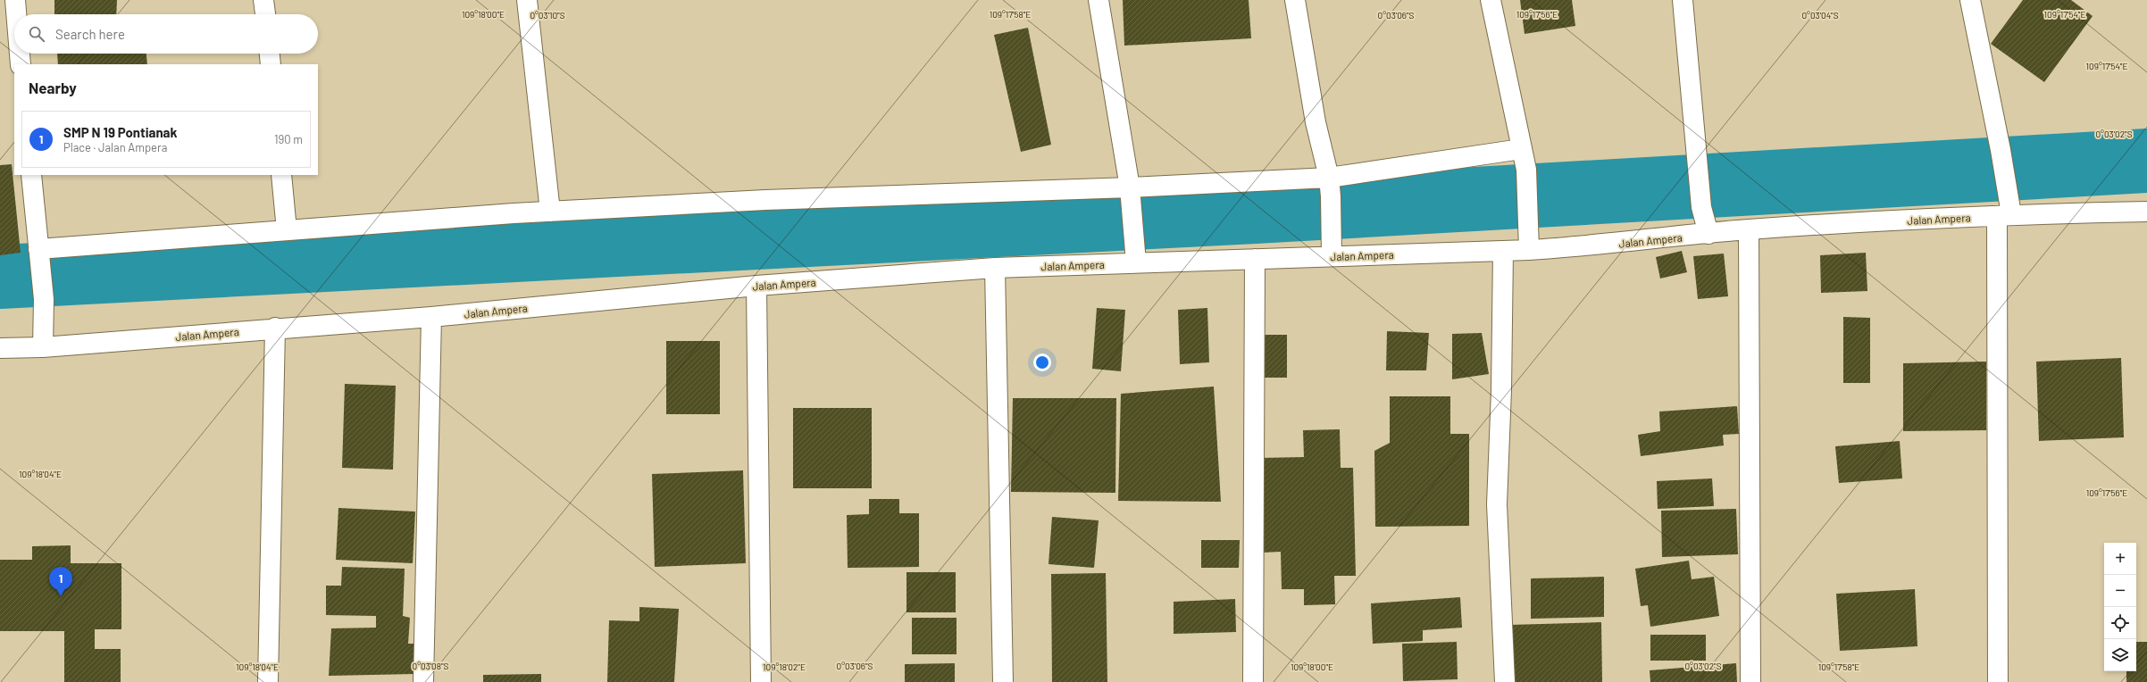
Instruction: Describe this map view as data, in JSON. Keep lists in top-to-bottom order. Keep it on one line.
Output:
{"streets":{"street":["Jalan Ampera"]},"page":{"search":"Search here","heading":"Nearby","list":[{"mark":"1","name":"SMP N 19 Pontianak","note":"Place · Jalan Ampera","value":"190 m"}],"map_buttons":["+","−"],"pins":"1"},"coordinates":["109°17'54\"E","109°18'00\"E","109°17'58\"E","109°17'56\"E","0°03'10\"S","0°03'06\"S","0°03'04\"S","0°03'02\"S","109°18'04\"E","0°03'08\"S","109°18'02\"E"]}
